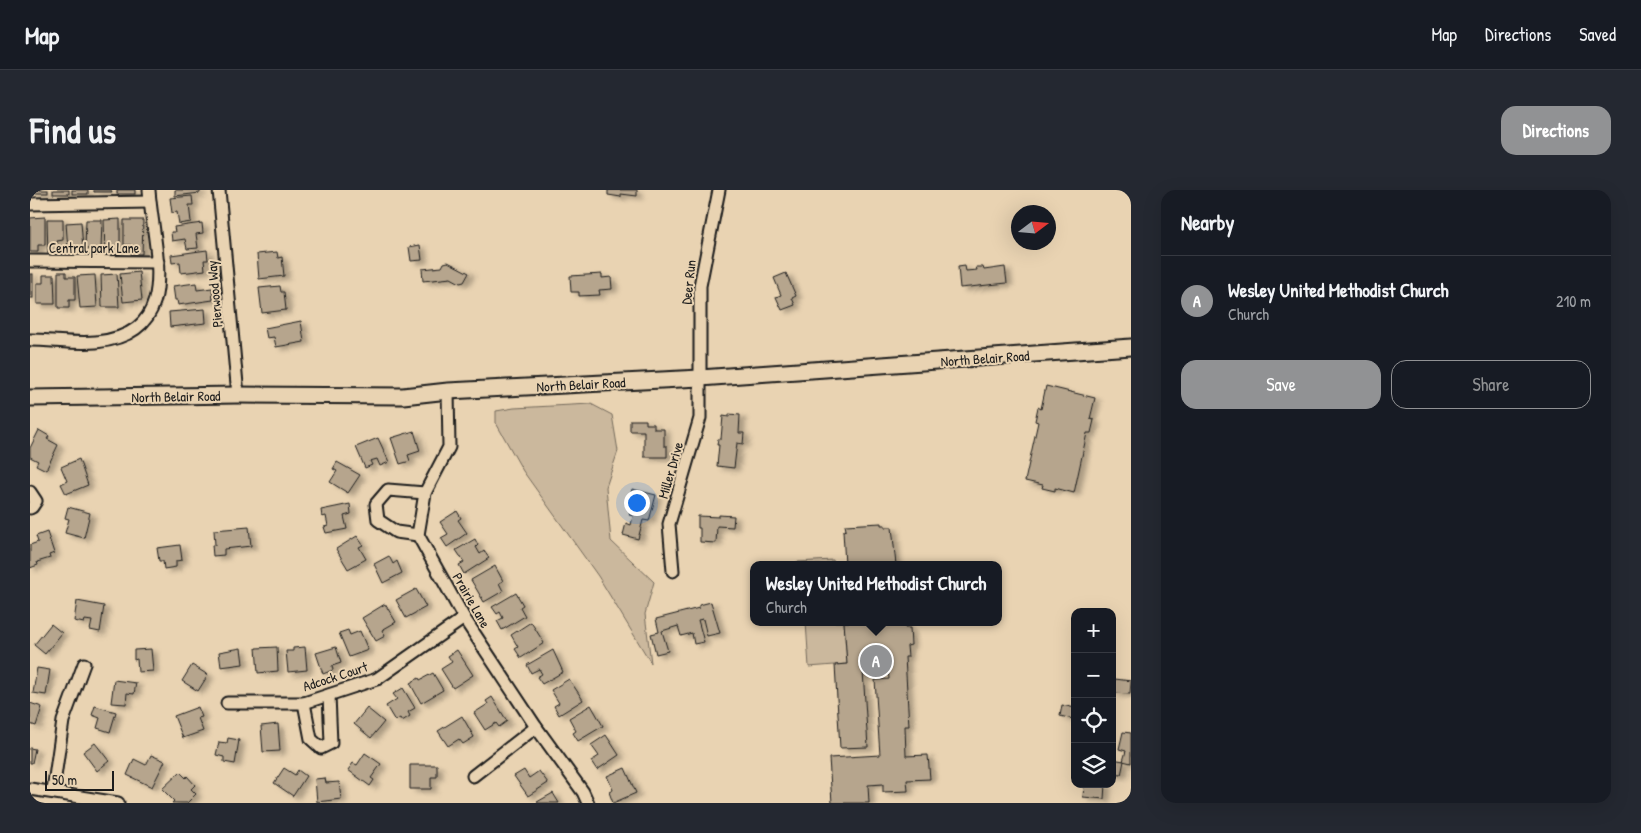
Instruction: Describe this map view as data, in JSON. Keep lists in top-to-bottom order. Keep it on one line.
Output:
{"streets":{"street":["Central park Lane","Deer Run","Pierwood Way","North Belair Road","Miller Drive","Prairie Lane","Adcock Court"]},"crossings":[["Deer Run","North Belair Road"],["Deer Run","Miller Drive"],["Pierwood Way","North Belair Road"],["North Belair Road","Miller Drive"],["Prairie Lane","Adcock Court"]],"scale_bar":"50 m","north":"right","page":{"header":"Map","nav":["Map","Directions","Saved"],"buttons":["Directions",["Save","Share"]],"title":"Find us","heading":"Nearby","list":[{"mark":"A","name":"Wesley United Methodist Church","note":"Church","value":"210 m"}],"popup":["Wesley United Methodist Church","Church"],"map_buttons":["+","−"],"pins":"A","scale":"50 m"}}
